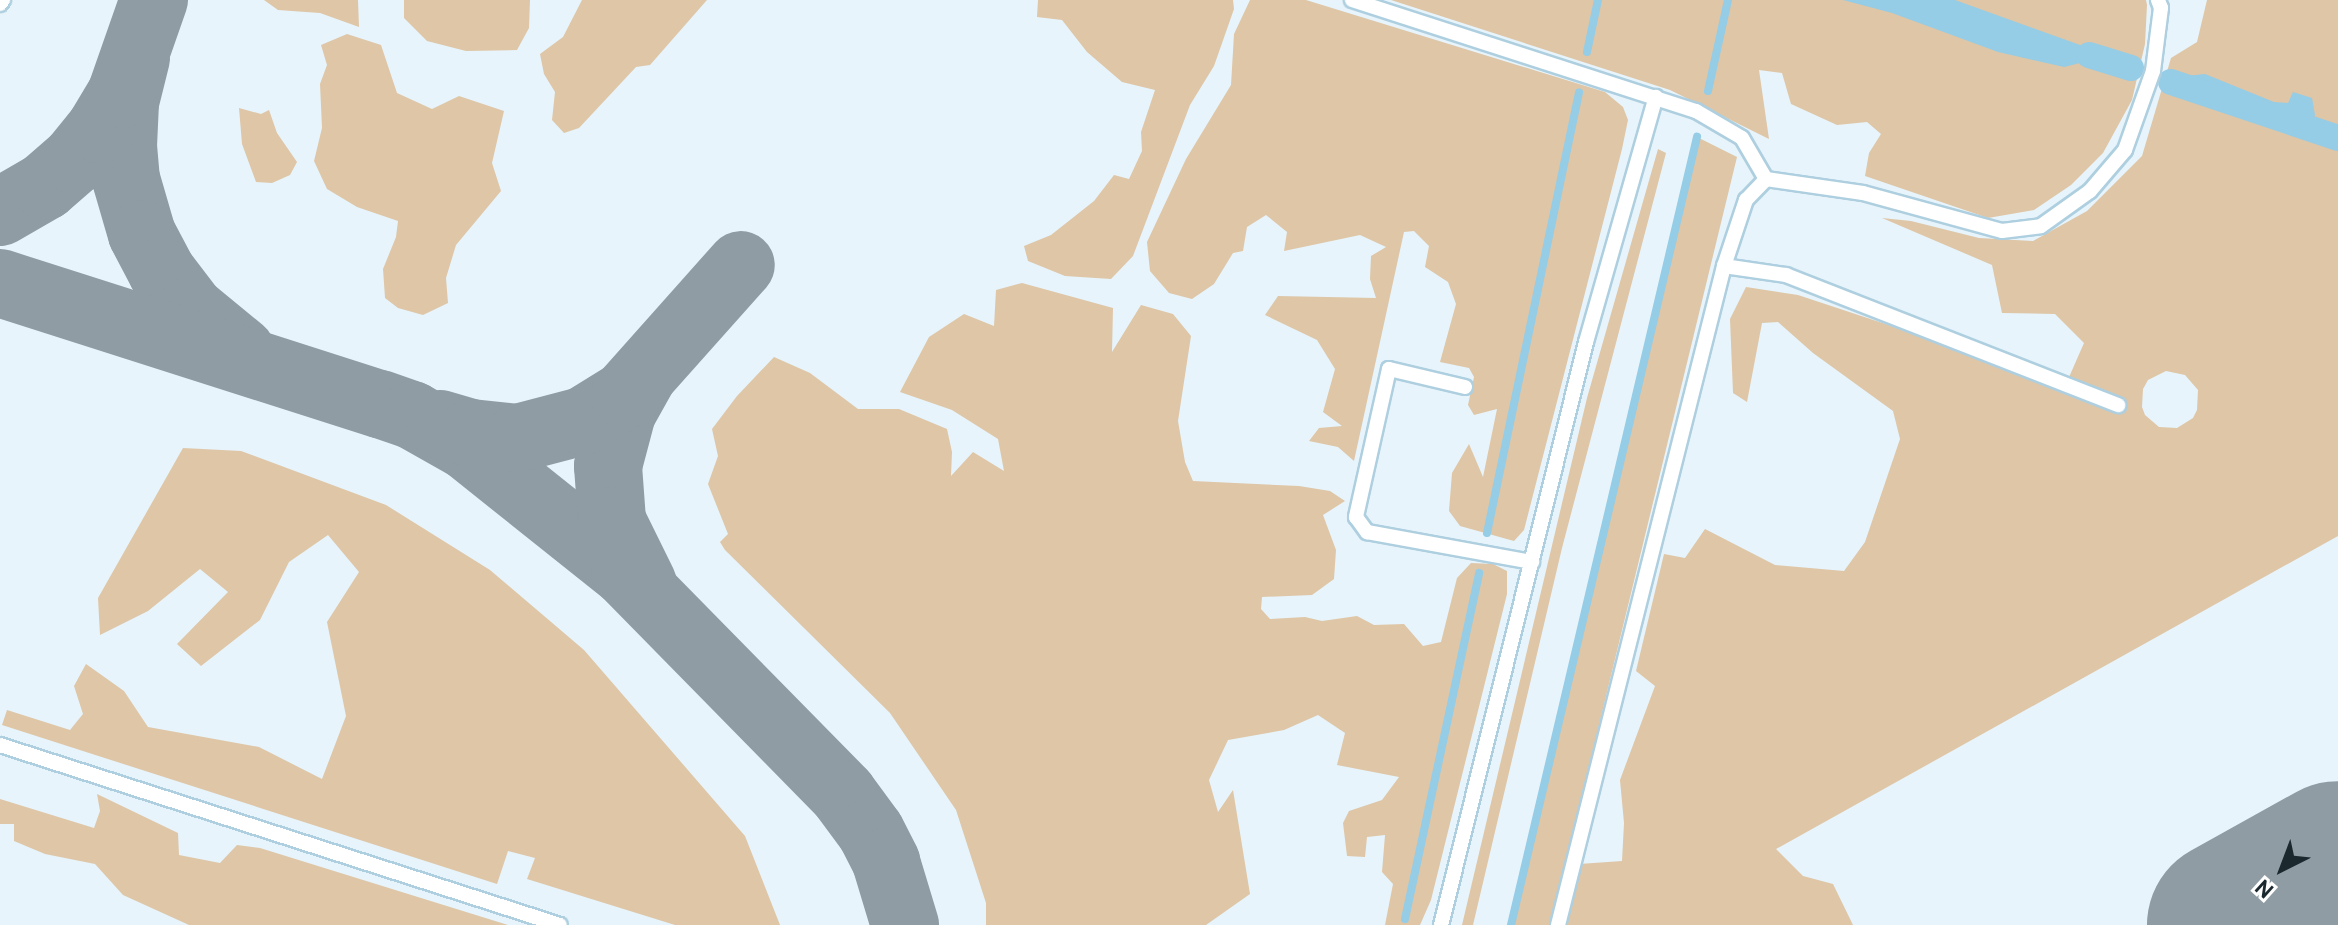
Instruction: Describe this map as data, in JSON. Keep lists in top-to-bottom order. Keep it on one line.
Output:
{"north":"bottom left"}
